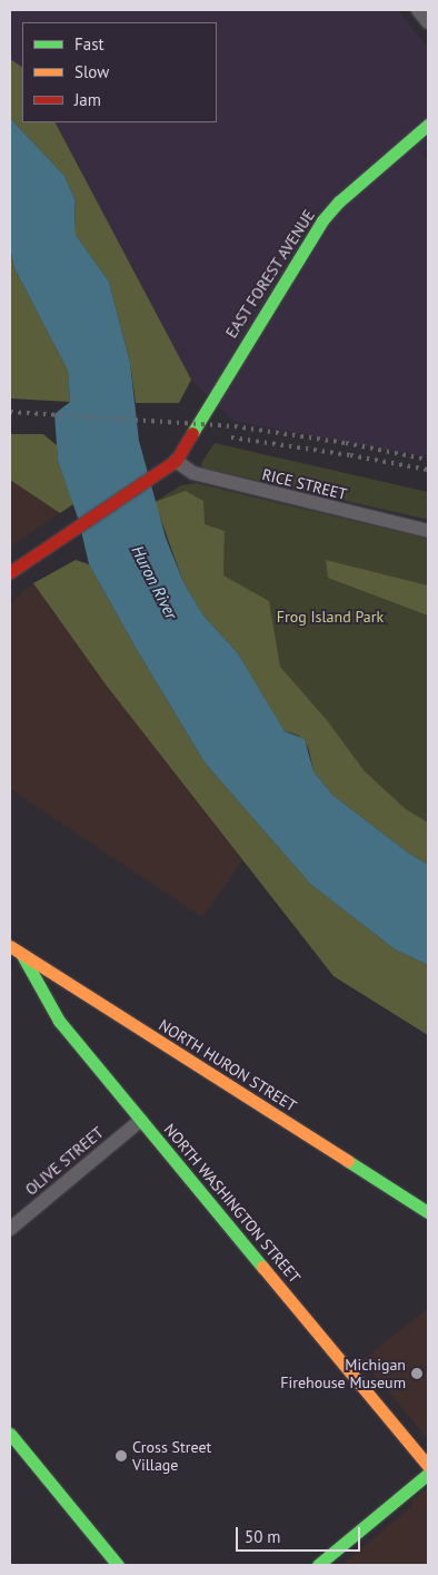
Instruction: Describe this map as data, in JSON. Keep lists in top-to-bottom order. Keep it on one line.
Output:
{"streets":{"main road":["EAST FOREST AVENUE","NORTH HURON STREET","NORTH WASHINGTON STREET"],"street":["RICE STREET","OLIVE STREET"]},"crossings":[["EAST FOREST AVENUE","RICE STREET"],["NORTH HURON STREET","NORTH WASHINGTON STREET"],["OLIVE STREET","NORTH WASHINGTON STREET"]],"water":["Huron River"],"parks":["Frog Island Park"],"places":["Michigan Firehouse Museum","Cross Street Village"],"legend":["Fast","Slow","Jam"],"scale_bar":"50 m"}
